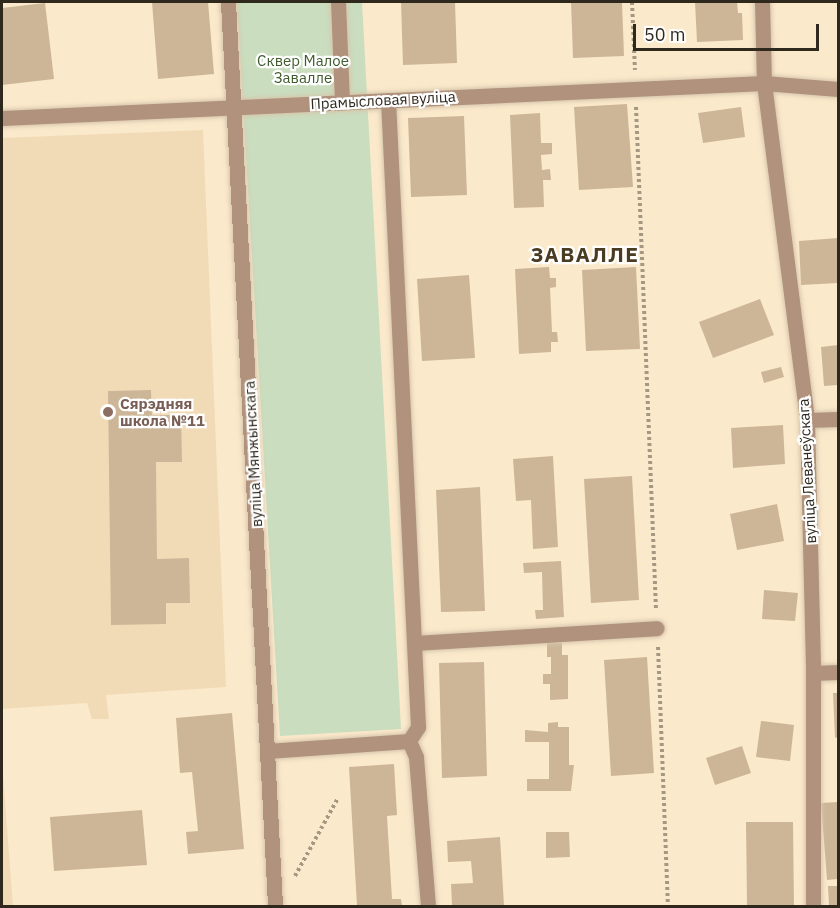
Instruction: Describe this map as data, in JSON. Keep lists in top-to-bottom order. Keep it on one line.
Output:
{"streets":{"street":["Прамысловая вуліца","вуліца Мянжынскага","вуліца Леванеўскага"]},"crossings":[["Прамысловая вуліца","вуліца Мянжынскага"],["Прамысловая вуліца","вуліца Леванеўскага"]],"districts":["ЗАВАЛЛЕ"],"parks":["Сквер Малое Завалле"],"places":["Сярэдняя школа №11"],"scale_bar":"50 m"}
